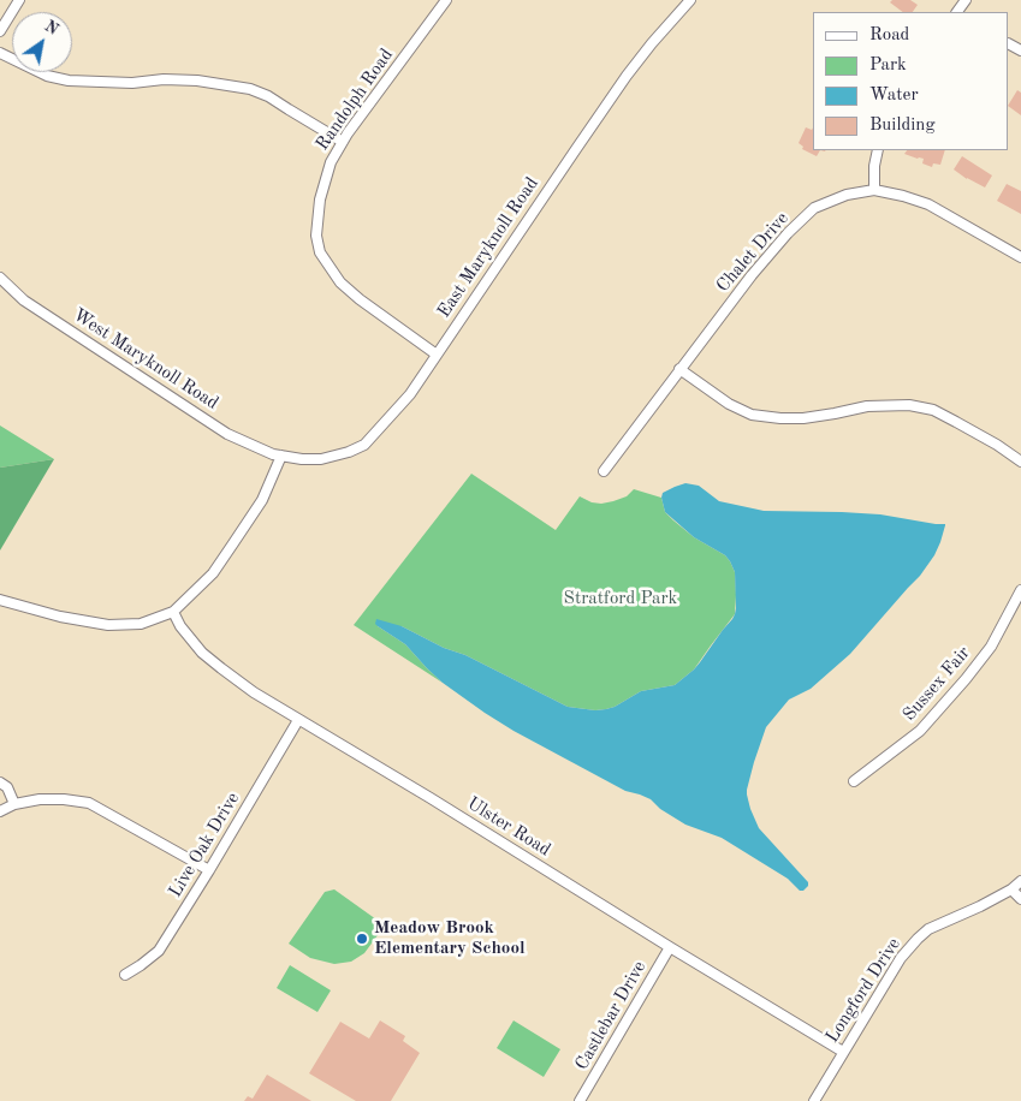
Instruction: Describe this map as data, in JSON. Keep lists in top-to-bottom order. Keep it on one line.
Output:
{"streets":{"street":["Randolph Road","East Maryknoll Road","Chalet Drive","West Maryknoll Road","Sussex Fair","Ulster Road","Live Oak Drive","Longford Drive","Castlebar Drive"]},"crossings":[["Randolph Road","East Maryknoll Road"],["East Maryknoll Road","West Maryknoll Road"],["Ulster Road","Live Oak Drive"],["Ulster Road","Longford Drive"],["Ulster Road","Castlebar Drive"]],"parks":["Stratford Park"],"places":["Meadow Brook Elementary School"],"legend":["Road","Park","Water","Building"],"north":"top right"}
